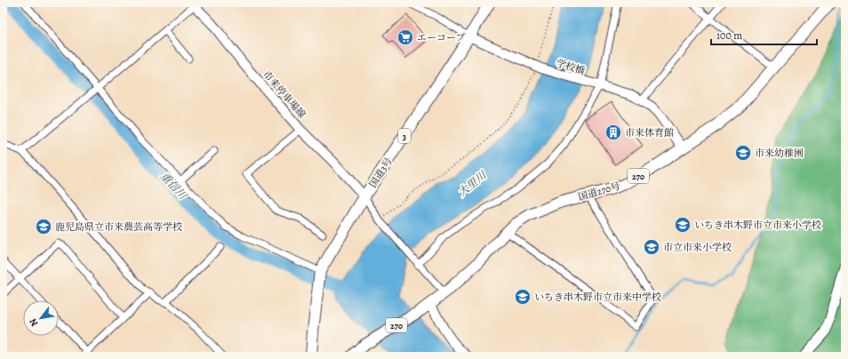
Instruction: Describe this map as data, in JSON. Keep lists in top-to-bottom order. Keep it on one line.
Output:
{"streets":{"highway":["3","国道3号","270","国道270号"],"street":["学校橋","市来停車場線"]},"crossings":[["学校橋","国道3号"],["学校橋","国道270号"],["市来停車場線","国道3号"]],"water":["大里川","重信川"],"places":{"supermarket":["エーコープ"],"building":["市来体育館"],"school or university":["市来幼稚園","いちき串木野市立市来小学校","鹿児島県立市来農芸高等学校","市立市来小学校","いちき串木野市立市来中学校"]},"scale_bar":"100 m","north":"bottom left"}
